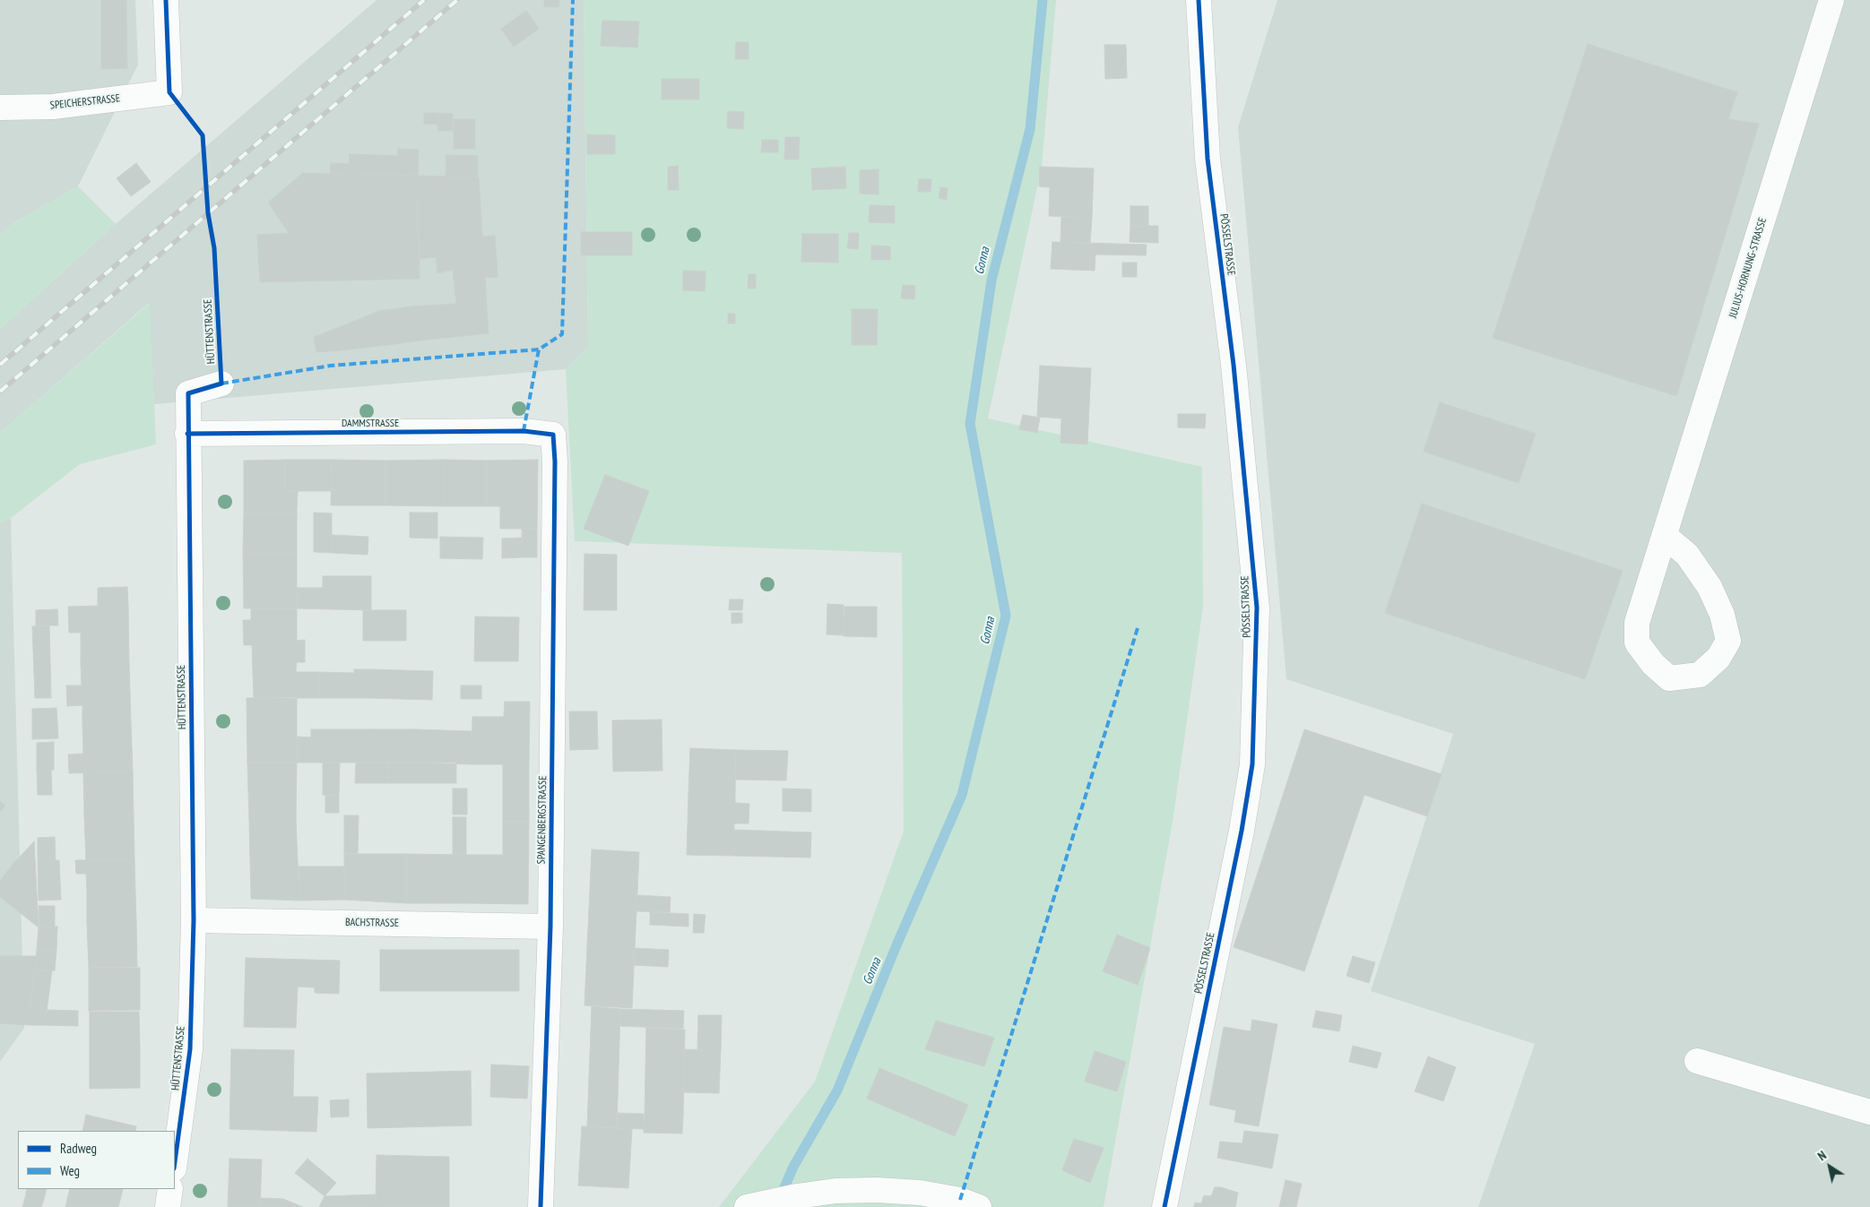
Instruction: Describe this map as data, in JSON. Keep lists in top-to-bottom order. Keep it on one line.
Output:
{"streets":{"street":["SPEICHERSTRASSE","PÖSSELSTRASSE","JULIUS-HORNUNG-STRASSE","HÜTTENSTRASSE","DAMMSTRASSE","SPANGENBERGSTRASSE","BACHSTRASSE"]},"crossings":[["HÜTTENSTRASSE","DAMMSTRASSE"],["HÜTTENSTRASSE","BACHSTRASSE"],["DAMMSTRASSE","SPANGENBERGSTRASSE"],["SPANGENBERGSTRASSE","BACHSTRASSE"]],"water":["Gonna"],"legend":["Radweg","Weg"],"north":"top left"}
